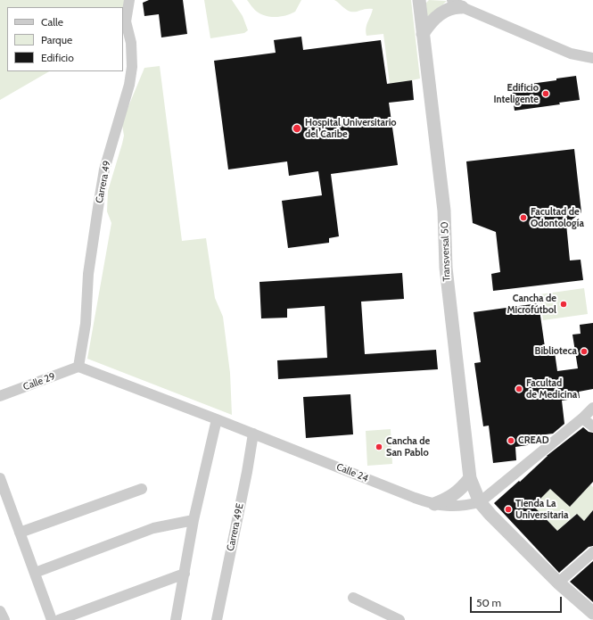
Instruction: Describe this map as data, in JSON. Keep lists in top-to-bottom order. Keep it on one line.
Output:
{"streets":{"street":["Carrera 49","Transversal 50","Calle 29","Calle 24","Carrera 49E"]},"crossings":[["Carrera 49","Calle 29"],["Carrera 49","Calle 24"],["Transversal 50","Calle 24"],["Calle 29","Calle 24"],["Calle 24","Carrera 49E"]],"places":["Edificio Inteligente","Hospital Universitario del Caribe","Facultad de Odontología","Cancha de Microfútbol","Biblioteca","Facultad de Medicina","CREAD","Cancha de San Pablo","Tienda La Universitaria"],"legend":["Calle","Parque","Edificio"],"scale_bar":"50 m"}
